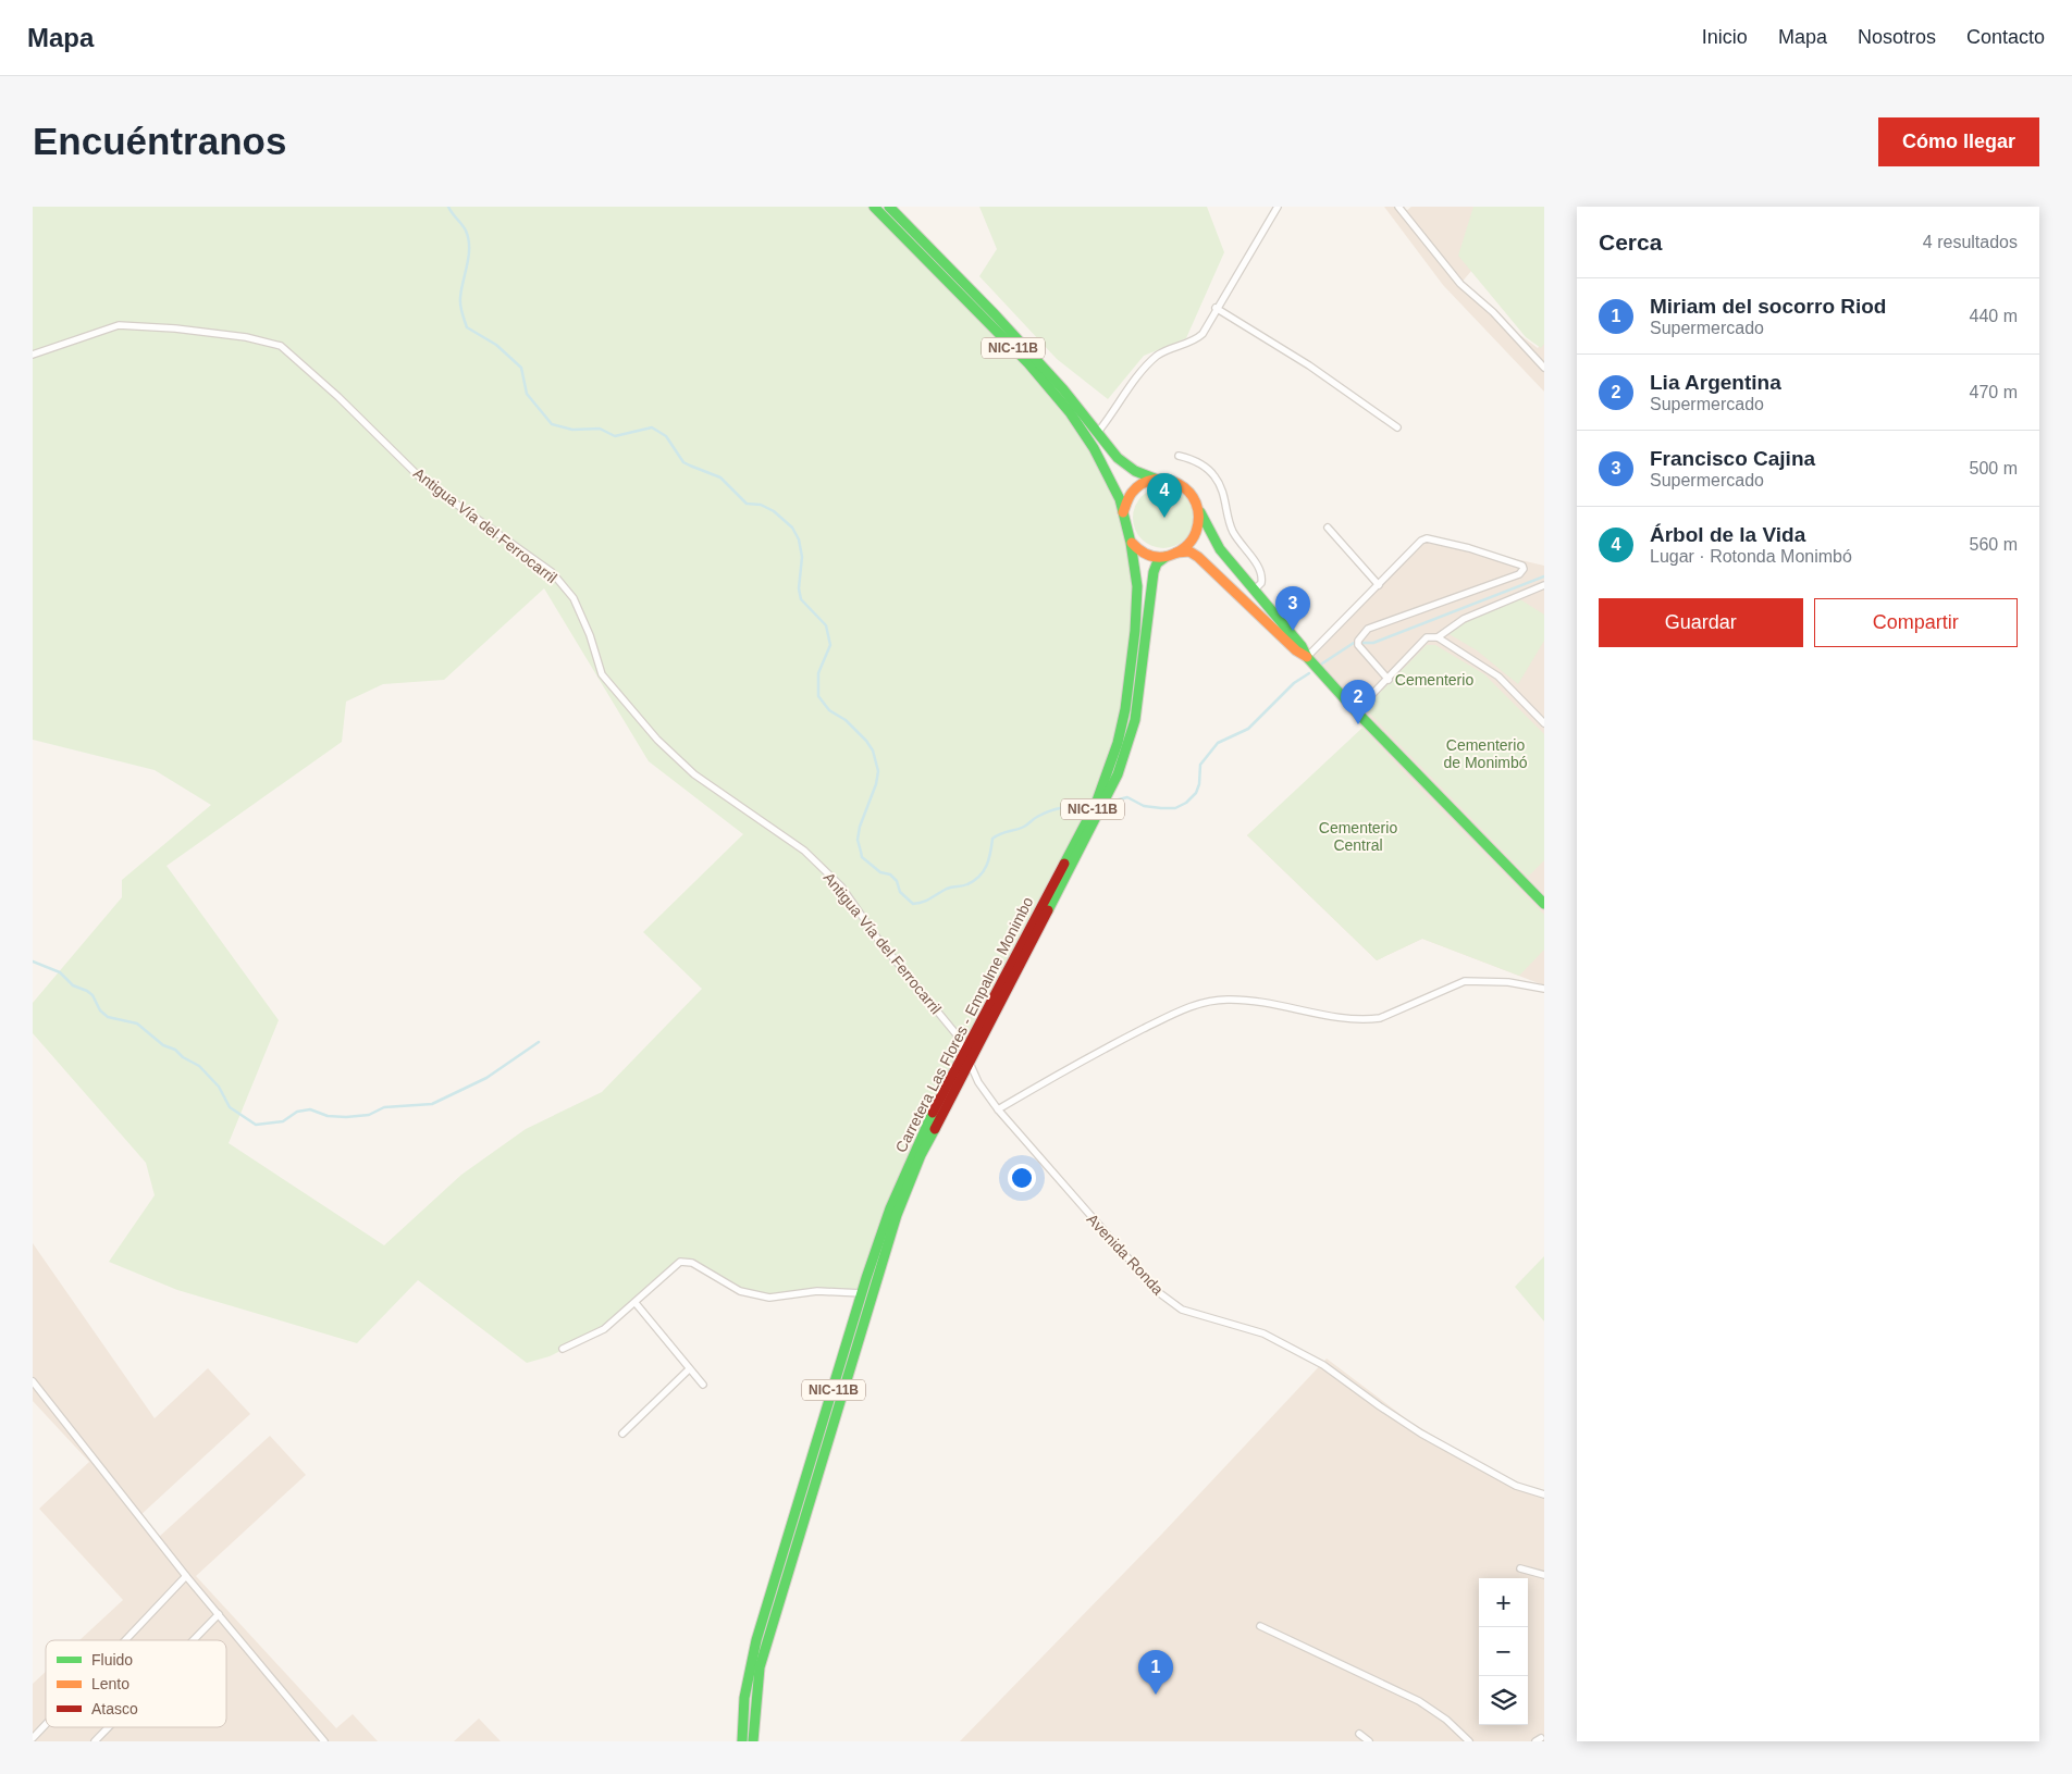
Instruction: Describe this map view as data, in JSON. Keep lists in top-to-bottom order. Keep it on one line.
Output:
{"streets":{"main road":["NIC-11B","Carretera Las Flores - Empalme Monimbo"],"street":["Antigua Vía del Ferrocarril","Avenida Ronda"]},"crossings":[["NIC-11B","Carretera Las Flores - Empalme Monimbo"],["Antigua Vía del Ferrocarril","Carretera Las Flores - Empalme Monimbo"],["Antigua Vía del Ferrocarril","Avenida Ronda"],["Carretera Las Flores - Empalme Monimbo","Avenida Ronda"]],"parks":["Cementerio","Cementerio de Monimbó","Cementerio Central"],"legend":["Fluido","Lento","Atasco"],"page":{"header":"Mapa","nav":["Inicio","Mapa","Nosotros","Contacto"],"buttons":["Cómo llegar",["Guardar","Compartir"]],"title":"Encuéntranos","heading":["Cerca","4 resultados"],"list":[{"mark":"1","name":"Miriam del socorro Riod","note":"Supermercado","value":"440 m"},{"mark":"2","name":"Lia Argentina","note":"Supermercado","value":"470 m"},{"mark":"3","name":"Francisco Cajina","note":"Supermercado","value":"500 m"},{"mark":"4","name":"Árbol de la Vida","note":"Lugar · Rotonda Monimbó","value":"560 m"}],"pins":["4","3","2","1"],"map_buttons":["+","−"]}}
